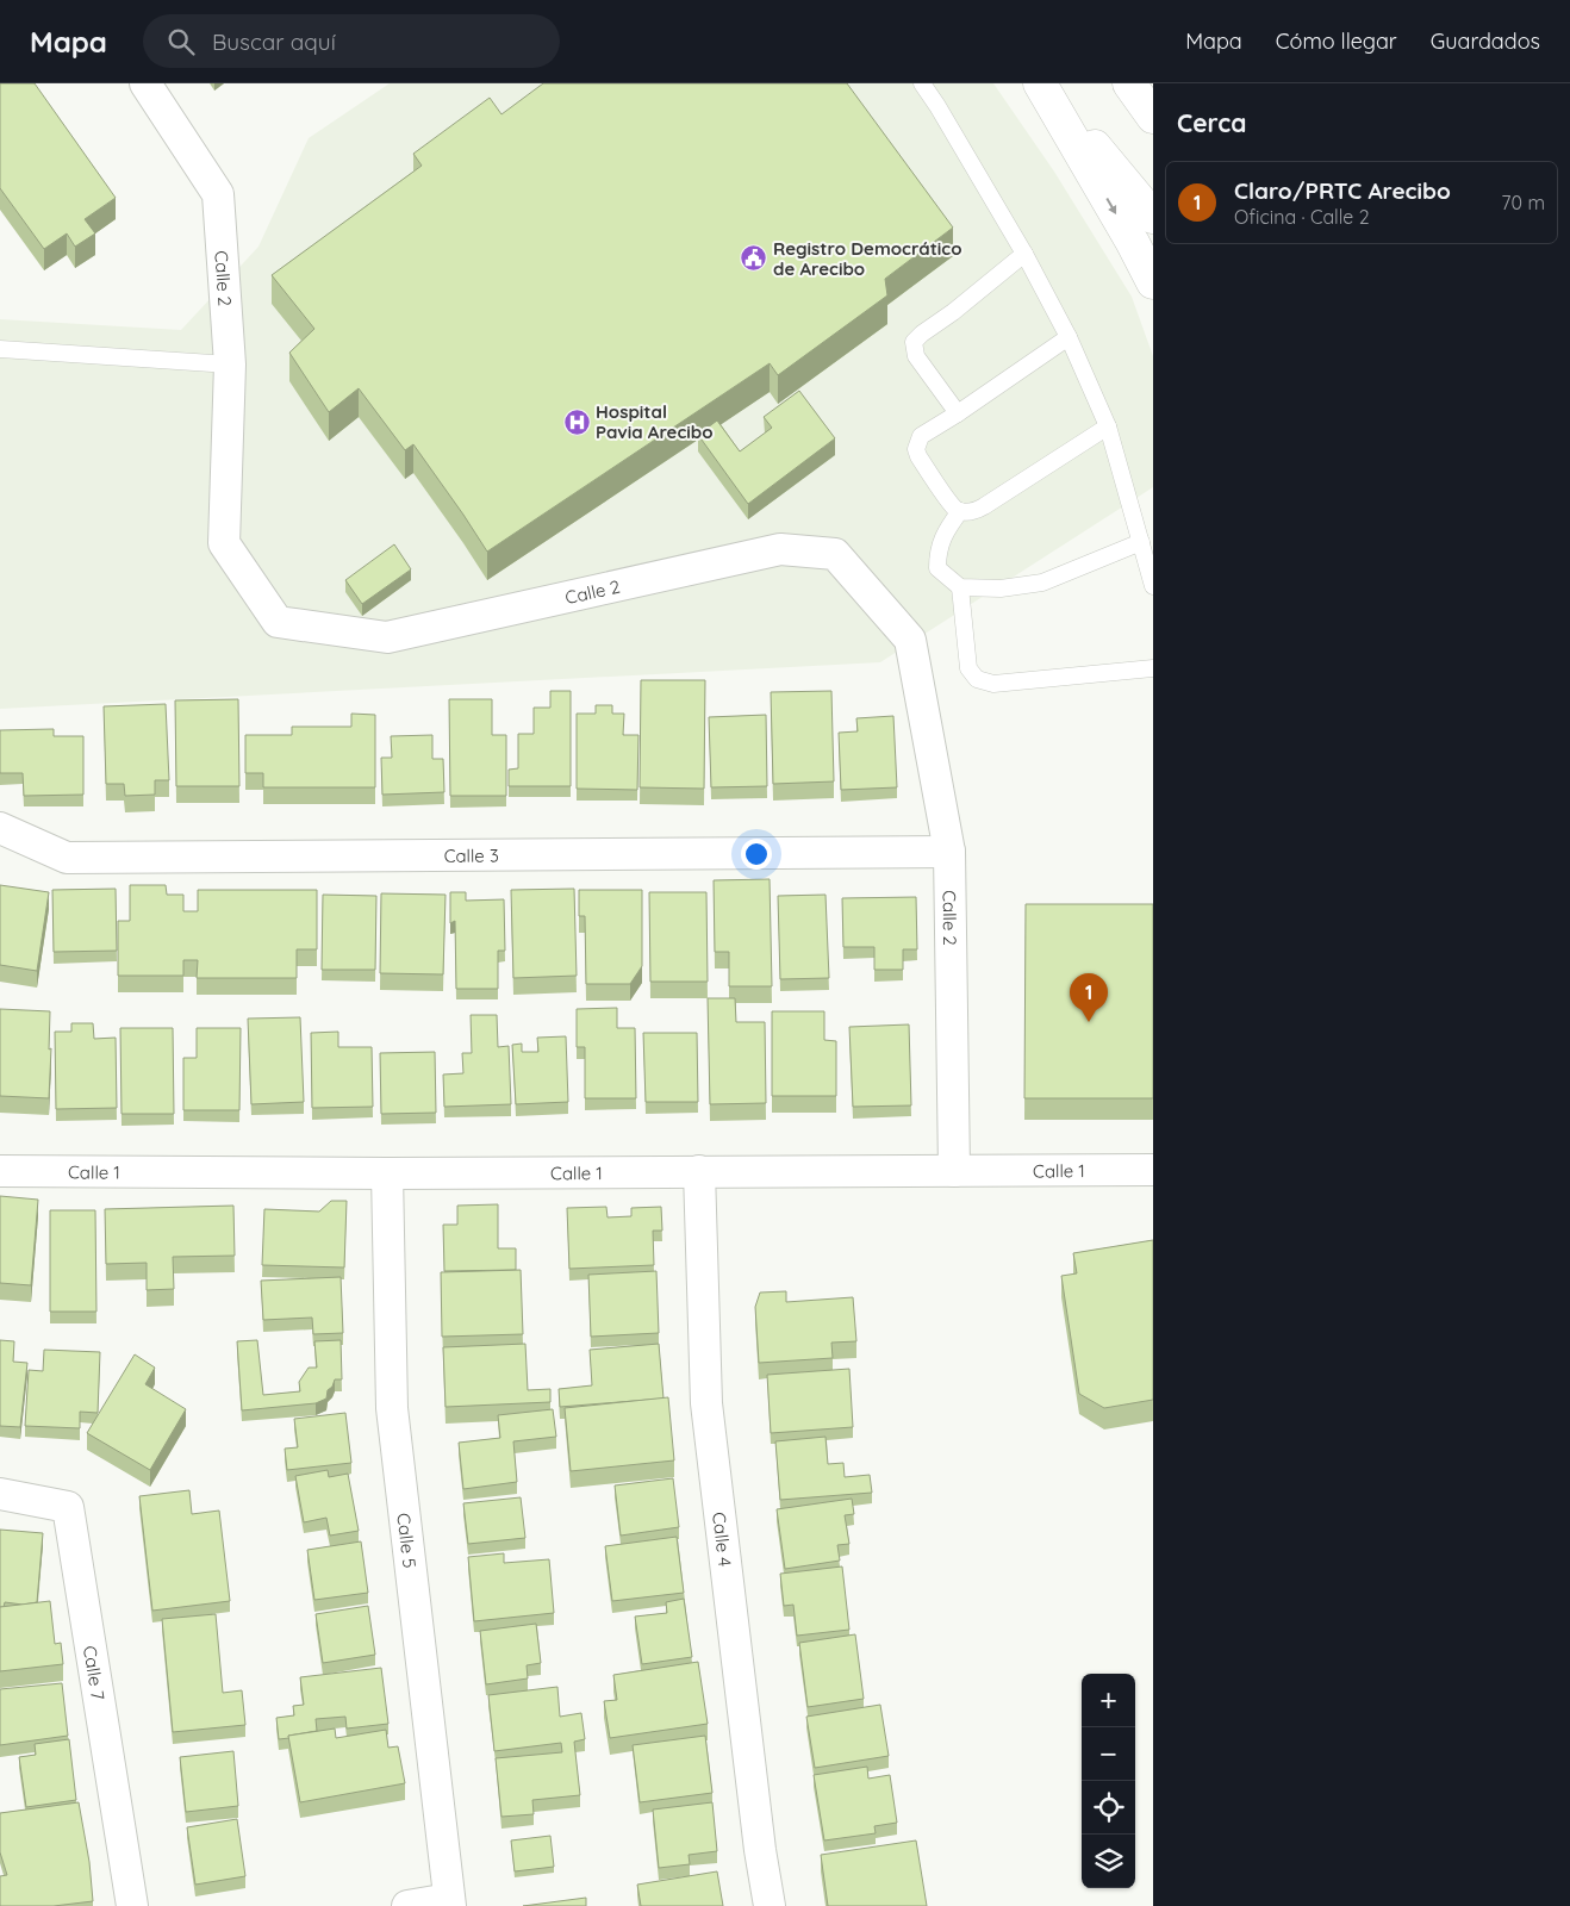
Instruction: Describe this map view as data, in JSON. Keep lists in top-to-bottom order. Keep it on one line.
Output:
{"streets":{"street":["Calle 2","Calle 3","Calle 1","Calle 4","Calle 5","Calle 7"]},"crossings":[["Calle 2","Calle 3"],["Calle 2","Calle 1"],["Calle 1","Calle 4"],["Calle 1","Calle 5"]],"places":{"public building":["Registro Democrático de Arecibo"],"hospital":["Hospital Pavia Arecibo"]},"page":{"header":"Mapa","search":"Buscar aquí","nav":["Mapa","Cómo llegar","Guardados"],"heading":"Cerca","list":[{"mark":"1","name":"Claro/PRTC Arecibo","note":"Oficina · Calle 2","value":"70 m"}],"pins":"1","map_buttons":["+","−"]}}
